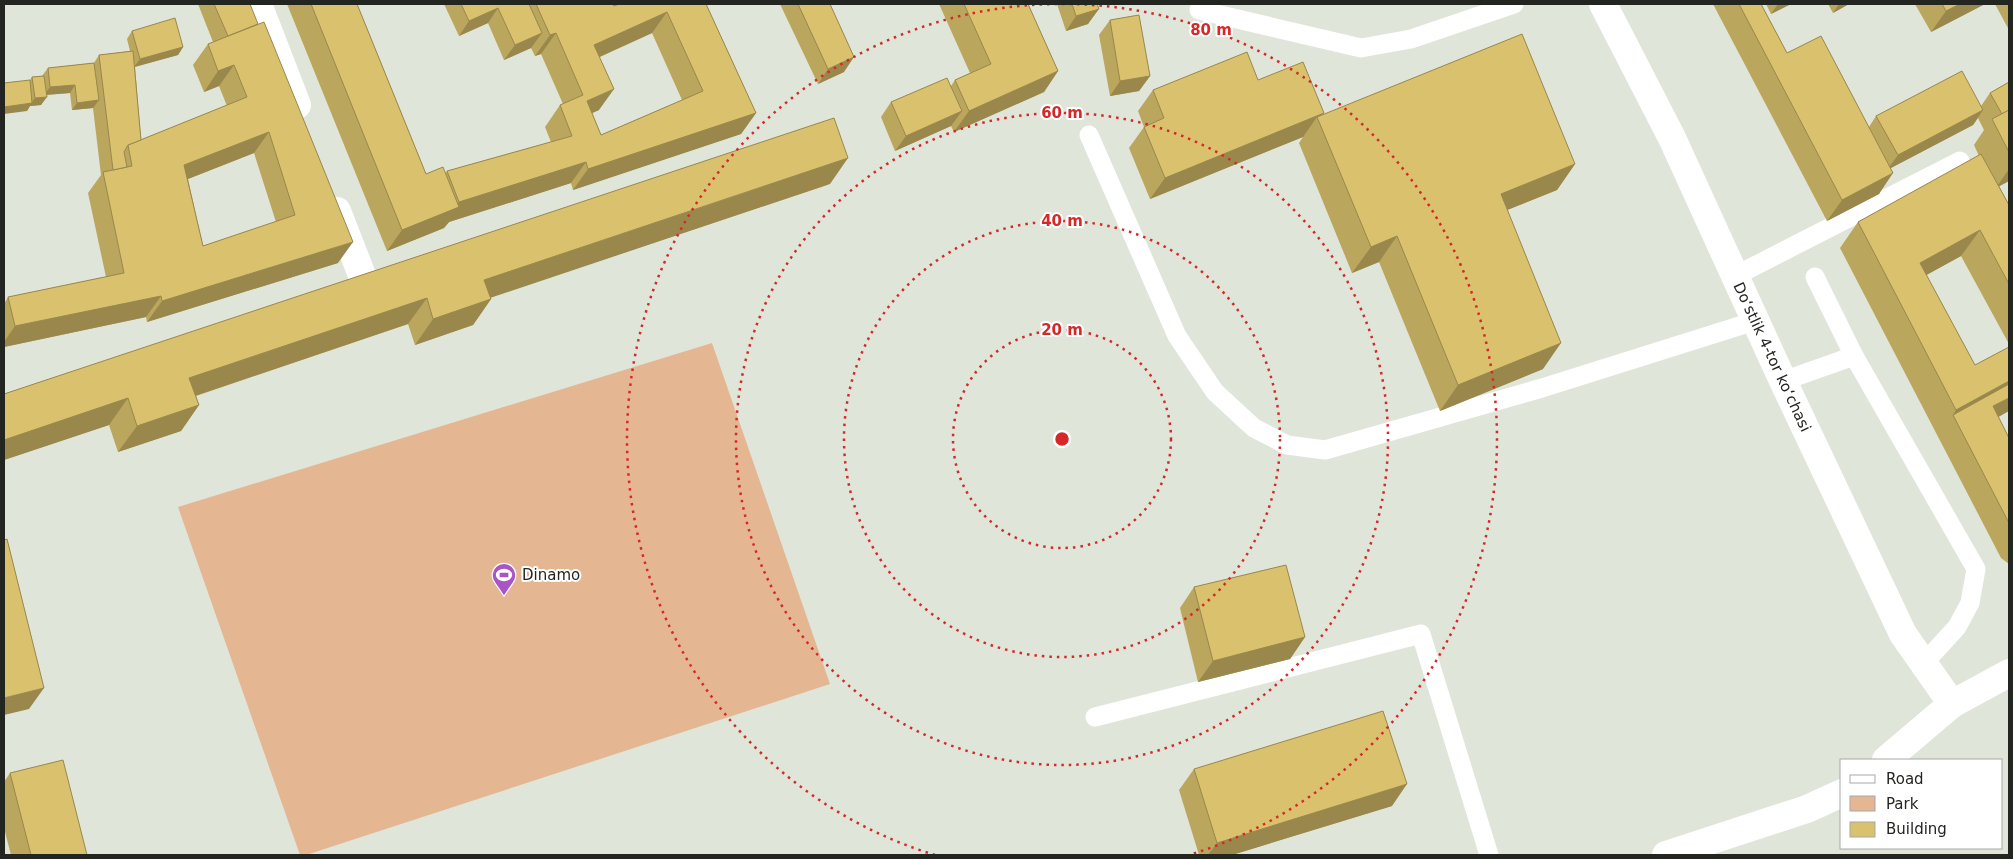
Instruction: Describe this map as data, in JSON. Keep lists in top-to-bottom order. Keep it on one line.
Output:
{"streets":{"street":["Doʻstlik 4-tor koʻchasi"]},"places":{"sports":["Dinamo"]},"legend":["Road","Park","Building"],"rings":["80 m","60 m","40 m","20 m"]}
